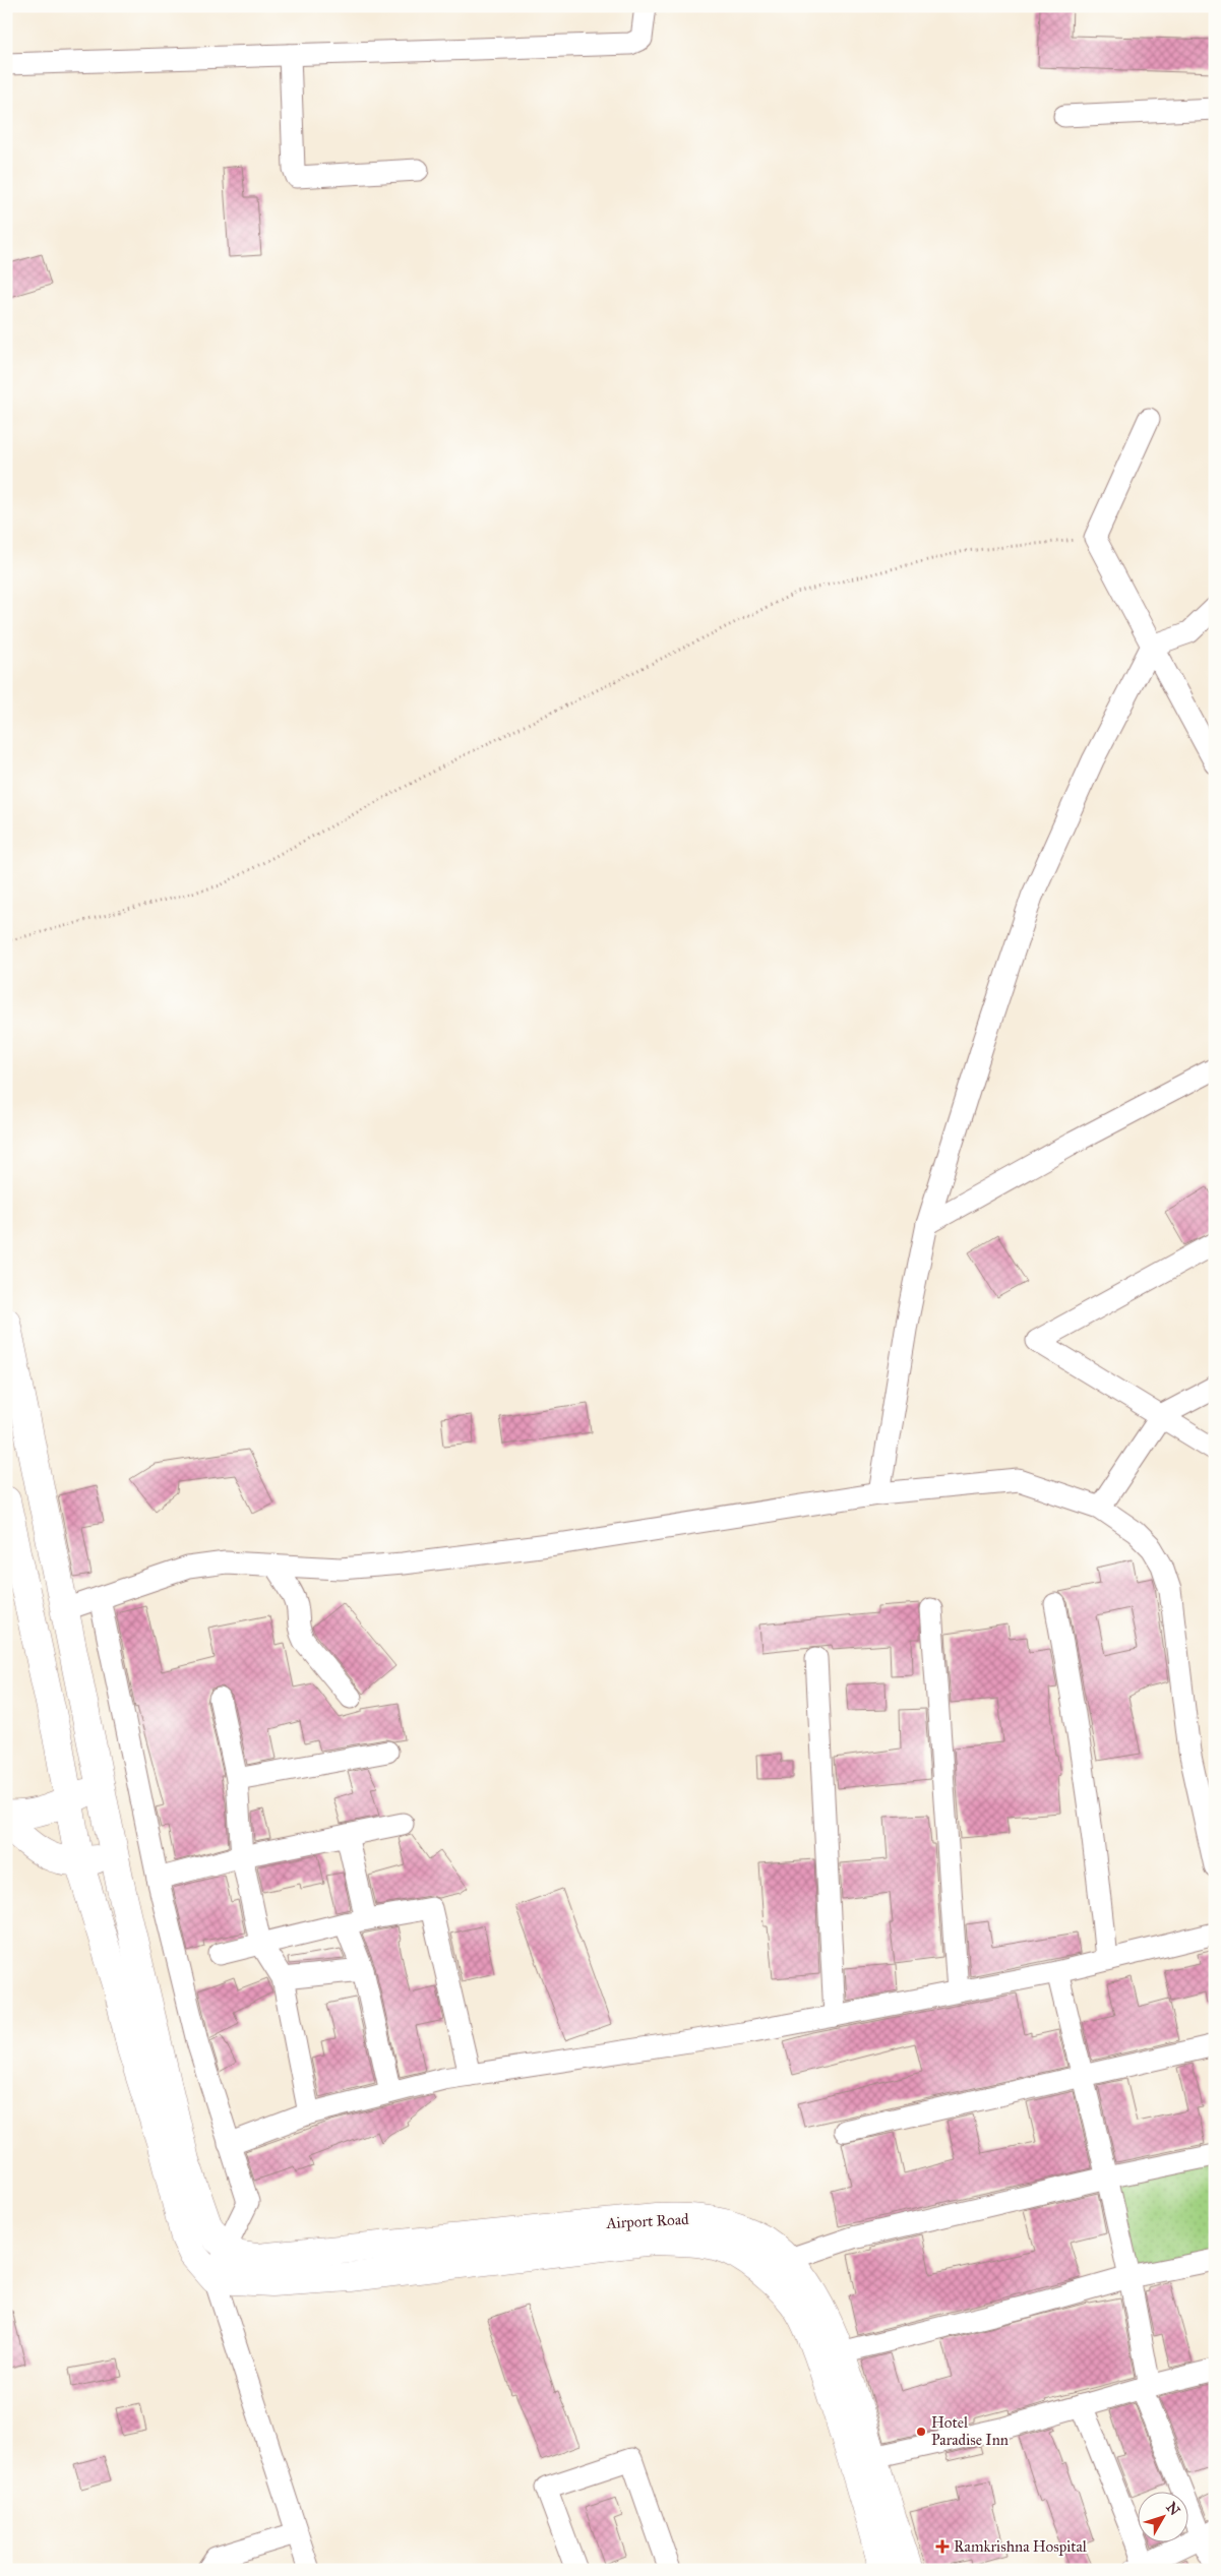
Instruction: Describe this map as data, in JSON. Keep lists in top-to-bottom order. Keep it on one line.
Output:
{"streets":{"main road":["Airport Road"]},"places":{"other":["Hotel Paradise Inn"],"health":["Ramkrishna Hospital"]},"north":"top right"}
